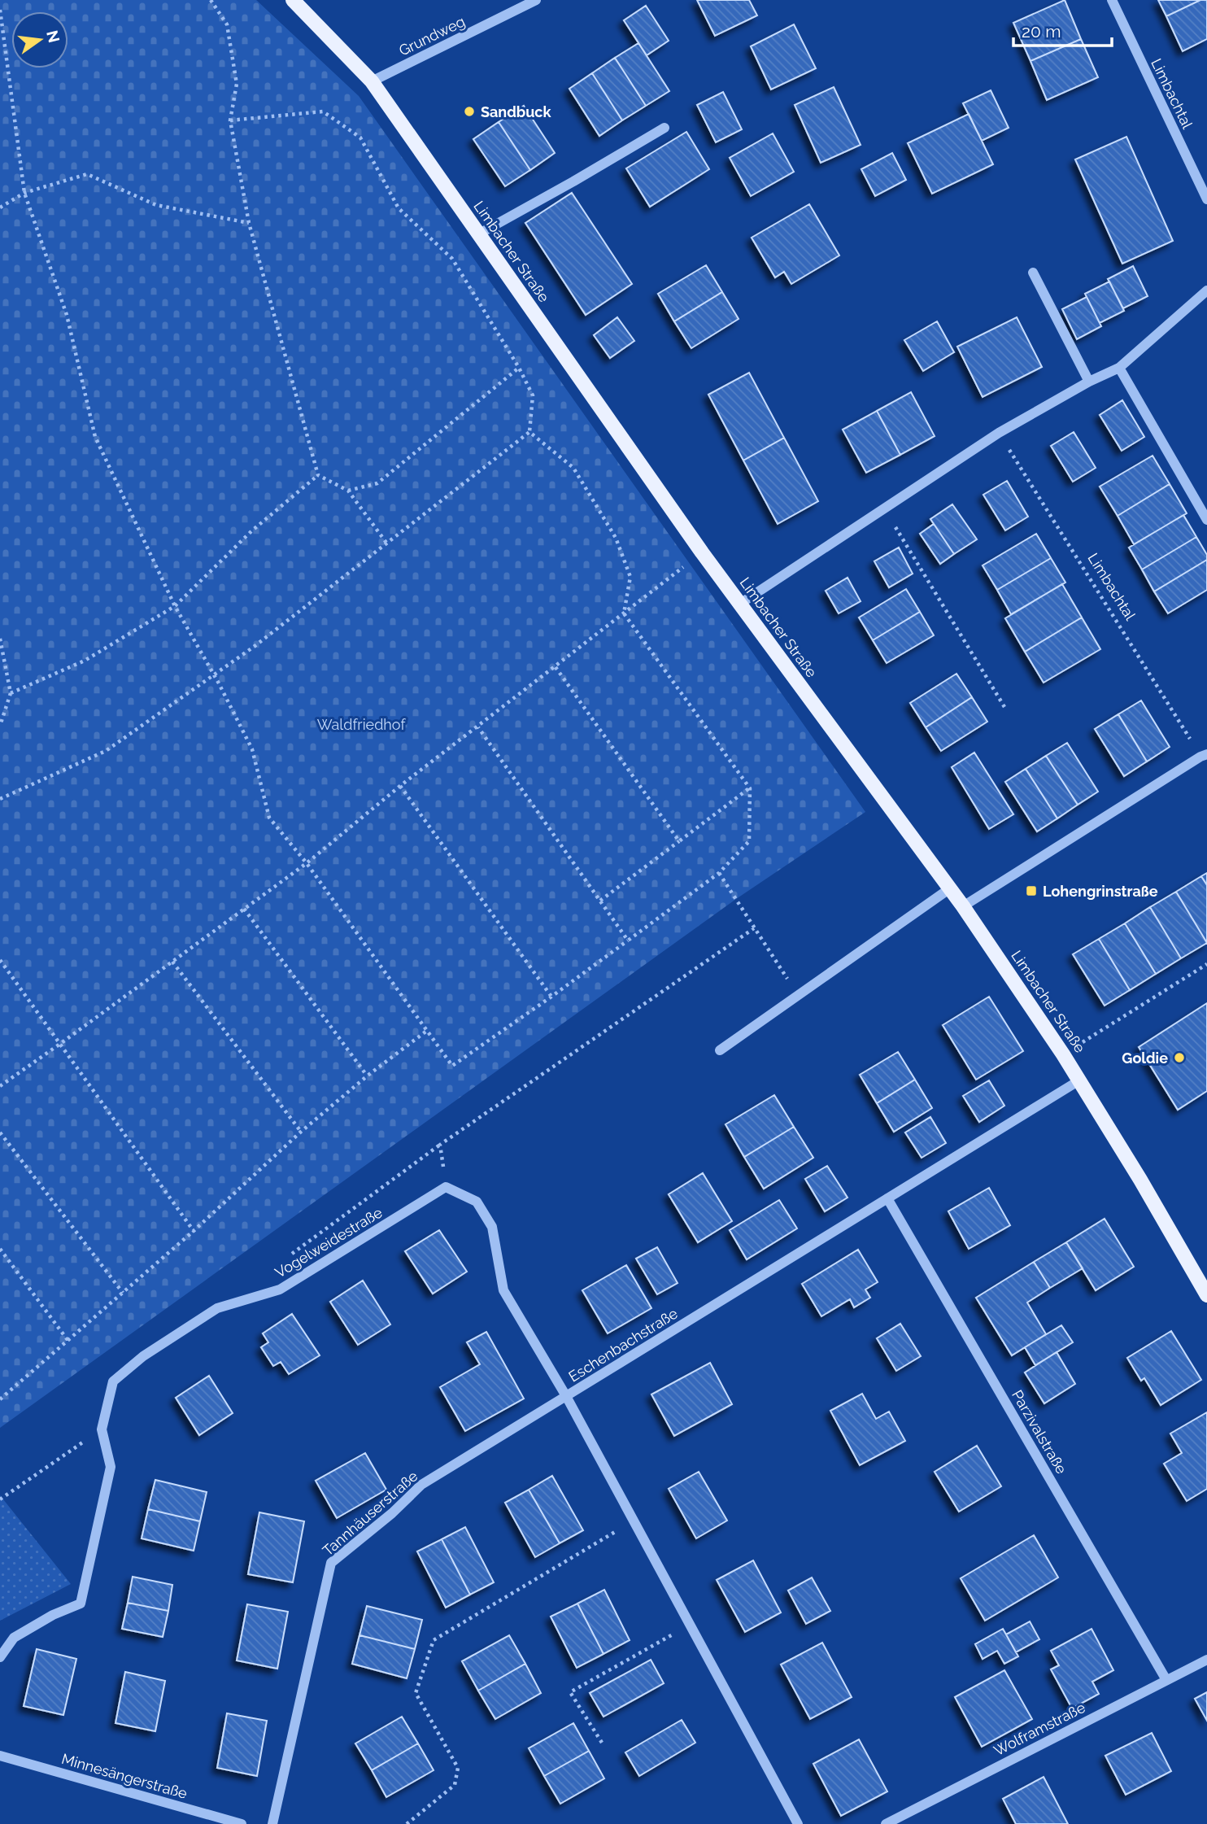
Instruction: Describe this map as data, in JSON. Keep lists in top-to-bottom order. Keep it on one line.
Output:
{"streets":{"main road":["Limbacher Straße"],"street":["Grundweg","Limbachtal","Vogelweidestraße","Eschenbachstraße","Parzivalstraße","Tannhäuserstraße","Wolframstraße","Minnesängerstraße"]},"crossings":[["Grundweg","Limbacher Straße"],["Limbacher Straße","Eschenbachstraße"],["Eschenbachstraße","Parzivalstraße"],["Eschenbachstraße","Tannhäuserstraße"],["Parzivalstraße","Wolframstraße"]],"parks":["Waldfriedhof"],"places":{"other":["Sandbuck","Goldie"],"transit":["Lohengrinstraße"]},"scale_bar":"20 m","north":"right"}
